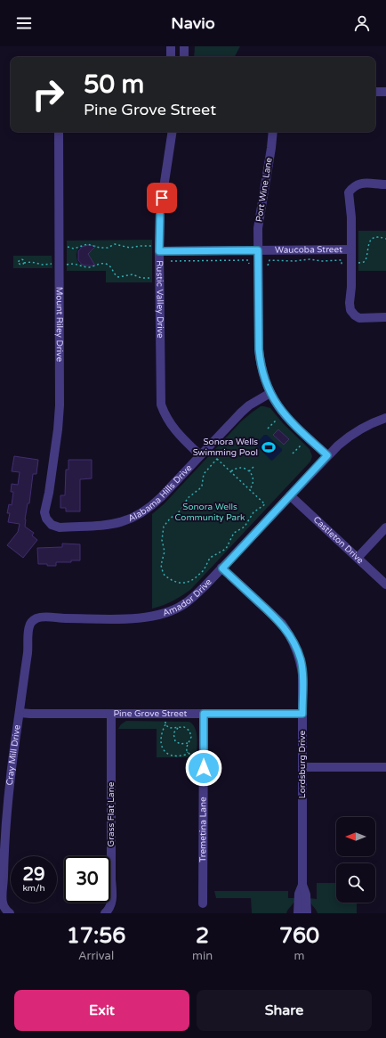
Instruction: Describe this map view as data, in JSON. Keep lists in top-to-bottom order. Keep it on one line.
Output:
{"streets":{"street":["Port Wine Lane","Waucoba Street","Rustic Valley Drive","Mount Riley Drive","Alabama Hills Drive","Castleton Drive","Amador Drive","Pine Grove Street","Cray Mill Drive","Lordsburg Drive","Grass Flat Lane","Tremetina Lane"]},"crossings":[["Port Wine Lane","Waucoba Street"],["Port Wine Lane","Alabama Hills Drive"],["Port Wine Lane","Amador Drive"],["Waucoba Street","Rustic Valley Drive"],["Rustic Valley Drive","Alabama Hills Drive"],["Mount Riley Drive","Alabama Hills Drive"],["Castleton Drive","Amador Drive"],["Amador Drive","Cray Mill Drive"],["Amador Drive","Lordsburg Drive"],["Pine Grove Street","Cray Mill Drive"],["Pine Grove Street","Lordsburg Drive"],["Pine Grove Street","Grass Flat Lane"],["Pine Grove Street","Tremetina Lane"]],"parks":["Sonora Wells Community Park"],"places":{"sports":["Sonora Wells Swimming Pool"]},"north":"left","page":{"header":"Navio","turn":["50 m","Pine Grove Street"],"speed":"29 km/h","limit":"30","eta":["17:56","Arrival","2","min","760","m"],"buttons":["Exit","Share"]}}
